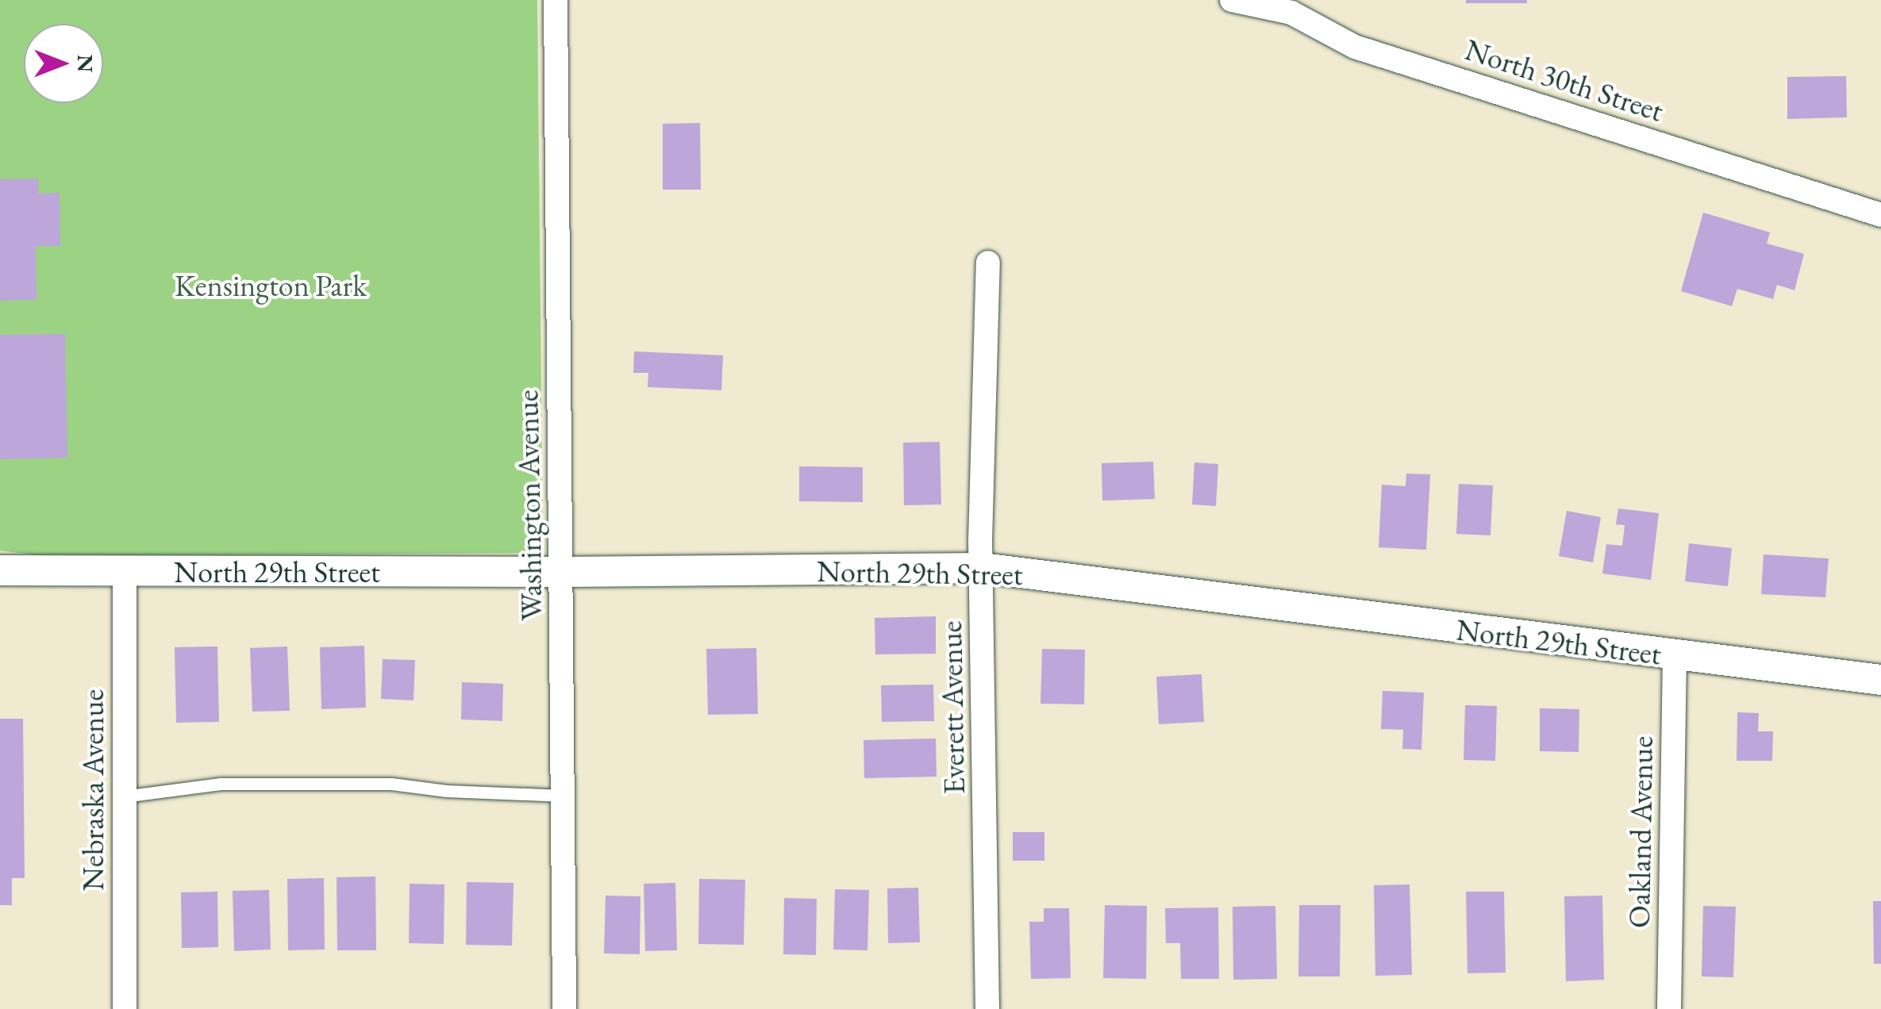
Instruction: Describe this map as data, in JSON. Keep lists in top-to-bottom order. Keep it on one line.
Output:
{"streets":{"street":["North 30th Street","Washington Avenue","North 29th Street","Everett Avenue","Nebraska Avenue","Oakland Avenue"]},"crossings":[["Washington Avenue","North 29th Street"],["North 29th Street","Everett Avenue"],["North 29th Street","Nebraska Avenue"],["North 29th Street","Oakland Avenue"]],"parks":["Kensington Park"],"north":"right"}
